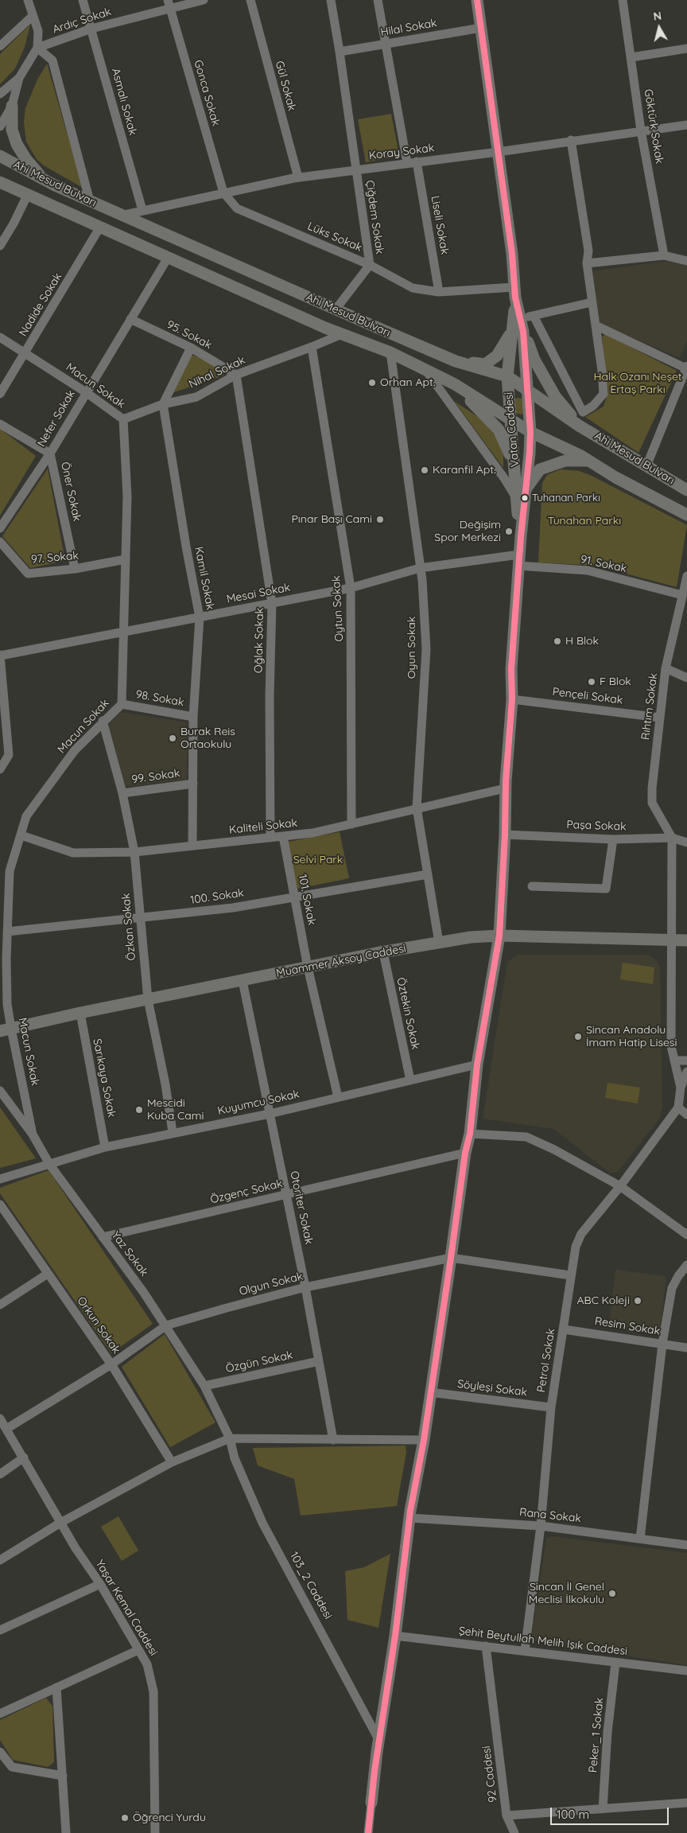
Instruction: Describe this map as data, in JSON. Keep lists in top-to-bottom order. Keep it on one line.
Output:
{"streets":{"main road":["Ahi Mesud Bulvarı","Vatan Caddesi","Muammer Aksoy Caddesi"],"street":["Ardıç Sokak","Hilal Sokak","Gül Sokak","Gonca Sokak","Asmalı Sokak","Göktürk Sokak","Koray Sokak","Çiğdem Sokak","Liseli Sokak","Lüks Sokak","Nadide Sokak","95. Sokak","Nihal Sokak","Macun Sokak","Nefer Sokak","Öner Sokak","97. Sokak","91. Sokak","Kamil Sokak","Mesai Sokak","Oytun Sokak","Oğlak Sokak","Oyun Sokak","Pençeli Sokak","98. Sokak","Rıhtım Sokak","99. Sokak","Paşa Sokak","Kaliteli Sokak","100. Sokak","101. Sokak","Özkan Sokak","Öztekin Sokak","Sarıkaya Sokak","Kuyumcu Sokak","Özgenç Sokak","Otoriter Sokak","Yaz Sokak","Olgun Sokak","Orkun Sokak","Resim Sokak","Petrol Sokak","Özgün Sokak","Söyleşi Sokak","Rana Sokak","103_2 Caddesi","Yaşar Kemal Caddesi","Şehit Beytullah Melih Işık Caddesi","Peker_1 Sokak","92 Caddesi"]},"crossings":[["Ardıç Sokak","Gonca Sokak"],["Ardıç Sokak","Asmalı Sokak"],["Hilal Sokak","Çiğdem Sokak"],["Hilal Sokak","Vatan Caddesi"],["Gül Sokak","Koray Sokak"],["Gonca Sokak","Koray Sokak"],["Gonca Sokak","Lüks Sokak"],["Asmalı Sokak","Koray Sokak"],["Göktürk Sokak","Koray Sokak"],["Koray Sokak","Ahi Mesud Bulvarı"],["Koray Sokak","Çiğdem Sokak"],["Koray Sokak","Liseli Sokak"],["Koray Sokak","Lüks Sokak"],["Koray Sokak","Vatan Caddesi"],["Ahi Mesud Bulvarı","Çiğdem Sokak"],["Ahi Mesud Bulvarı","Nadide Sokak"],["Ahi Mesud Bulvarı","Nihal Sokak"],["Ahi Mesud Bulvarı","Nefer Sokak"],["Ahi Mesud Bulvarı","Vatan Caddesi"],["Ahi Mesud Bulvarı","Oyun Sokak"],["Çiğdem Sokak","Lüks Sokak"],["Liseli Sokak","Lüks Sokak"],["Lüks Sokak","Vatan Caddesi"],["Nadide Sokak","Macun Sokak"],["95. Sokak","Nihal Sokak"],["95. Sokak","Nefer Sokak"],["95. Sokak","Oğlak Sokak"],["Nihal Sokak","Macun Sokak"],["Nihal Sokak","Kamil Sokak"],["Nihal Sokak","Oytun Sokak"],["Nihal Sokak","Oğlak Sokak"],["Macun Sokak","Nefer Sokak"],["Macun Sokak","97. Sokak"],["Macun Sokak","Mesai Sokak"],["Macun Sokak","98. Sokak"],["Macun Sokak","Kaliteli Sokak"],["Macun Sokak","100. Sokak"],["Macun Sokak","Özkan Sokak"],["Macun Sokak","Muammer Aksoy Caddesi"],["Macun Sokak","Yaz Sokak"],["Nefer Sokak","Öner Sokak"],["Öner Sokak","97. Sokak"],["91. Sokak","Mesai Sokak"],["91. Sokak","Rıhtım Sokak"],["Kamil Sokak","Mesai Sokak"],["Kamil Sokak","98. Sokak"],["Kamil Sokak","99. Sokak"],["Kamil Sokak","Kaliteli Sokak"],["Mesai Sokak","Oytun Sokak"],["Mesai Sokak","Oğlak Sokak"],["Mesai Sokak","Oyun Sokak"],["Oytun Sokak","Kaliteli Sokak"],["Oğlak Sokak","Kaliteli Sokak"],["Oyun Sokak","Kaliteli Sokak"],["Oyun Sokak","100. Sokak"],["Oyun Sokak","Muammer Aksoy Caddesi"],["Pençeli Sokak","Rıhtım Sokak"],["Rıhtım Sokak","Paşa Sokak"],["99. Sokak","Özkan Sokak"],["Kaliteli Sokak","101. Sokak"],["Kaliteli Sokak","Özkan Sokak"],["100. Sokak","101. Sokak"],["100. Sokak","Özkan Sokak"],["101. Sokak","Muammer Aksoy Caddesi"],["101. Sokak","Kuyumcu Sokak"],["Özkan Sokak","Muammer Aksoy Caddesi"],["Özkan Sokak","Kuyumcu Sokak"],["Muammer Aksoy Caddesi","Öztekin Sokak"],["Muammer Aksoy Caddesi","Sarıkaya Sokak"],["Muammer Aksoy Caddesi","Otoriter Sokak"],["Öztekin Sokak","Kuyumcu Sokak"],["Sarıkaya Sokak","Kuyumcu Sokak"],["Kuyumcu Sokak","Otoriter Sokak"],["Kuyumcu Sokak","Yaz Sokak"],["Özgenç Sokak","Otoriter Sokak"],["Özgenç Sokak","Yaz Sokak"],["Otoriter Sokak","Olgun Sokak"],["Otoriter Sokak","Özgün Sokak"],["Yaz Sokak","Olgun Sokak"],["Yaz Sokak","Özgün Sokak"],["Yaz Sokak","103_2 Caddesi"],["Olgun Sokak","Orkun Sokak"],["Olgun Sokak","Petrol Sokak"],["Olgun Sokak","Yaşar Kemal Caddesi"],["Resim Sokak","Petrol Sokak"],["Petrol Sokak","Söyleşi Sokak"],["Petrol Sokak","Rana Sokak"],["Petrol Sokak","Şehit Beytullah Melih Işık Caddesi"],["Şehit Beytullah Melih Işık Caddesi","Peker_1 Sokak"],["Şehit Beytullah Melih Işık Caddesi","92 Caddesi"],["Peker_1 Sokak","92 Caddesi"]],"parks":["Halk Ozanı Neşet Ertaş Parkı","Tunahan Parkı","Selvi Park"],"places":["Orhan Apt.","Karanfil Apt.","Tuhanan Parkı","Pınar Başı Cami","Değişim Spor Merkezi","H Blok","F Blok","Burak Reis Ortaokulu","Sincan Anadolu İmam Hatip Lisesi","Mescidi Kuba Cami","ABC Koleji","Sincan İl Genel Meclisi İlkokulu","Öğrenci Yurdu"],"scale_bar":"100 m","north":"top"}
